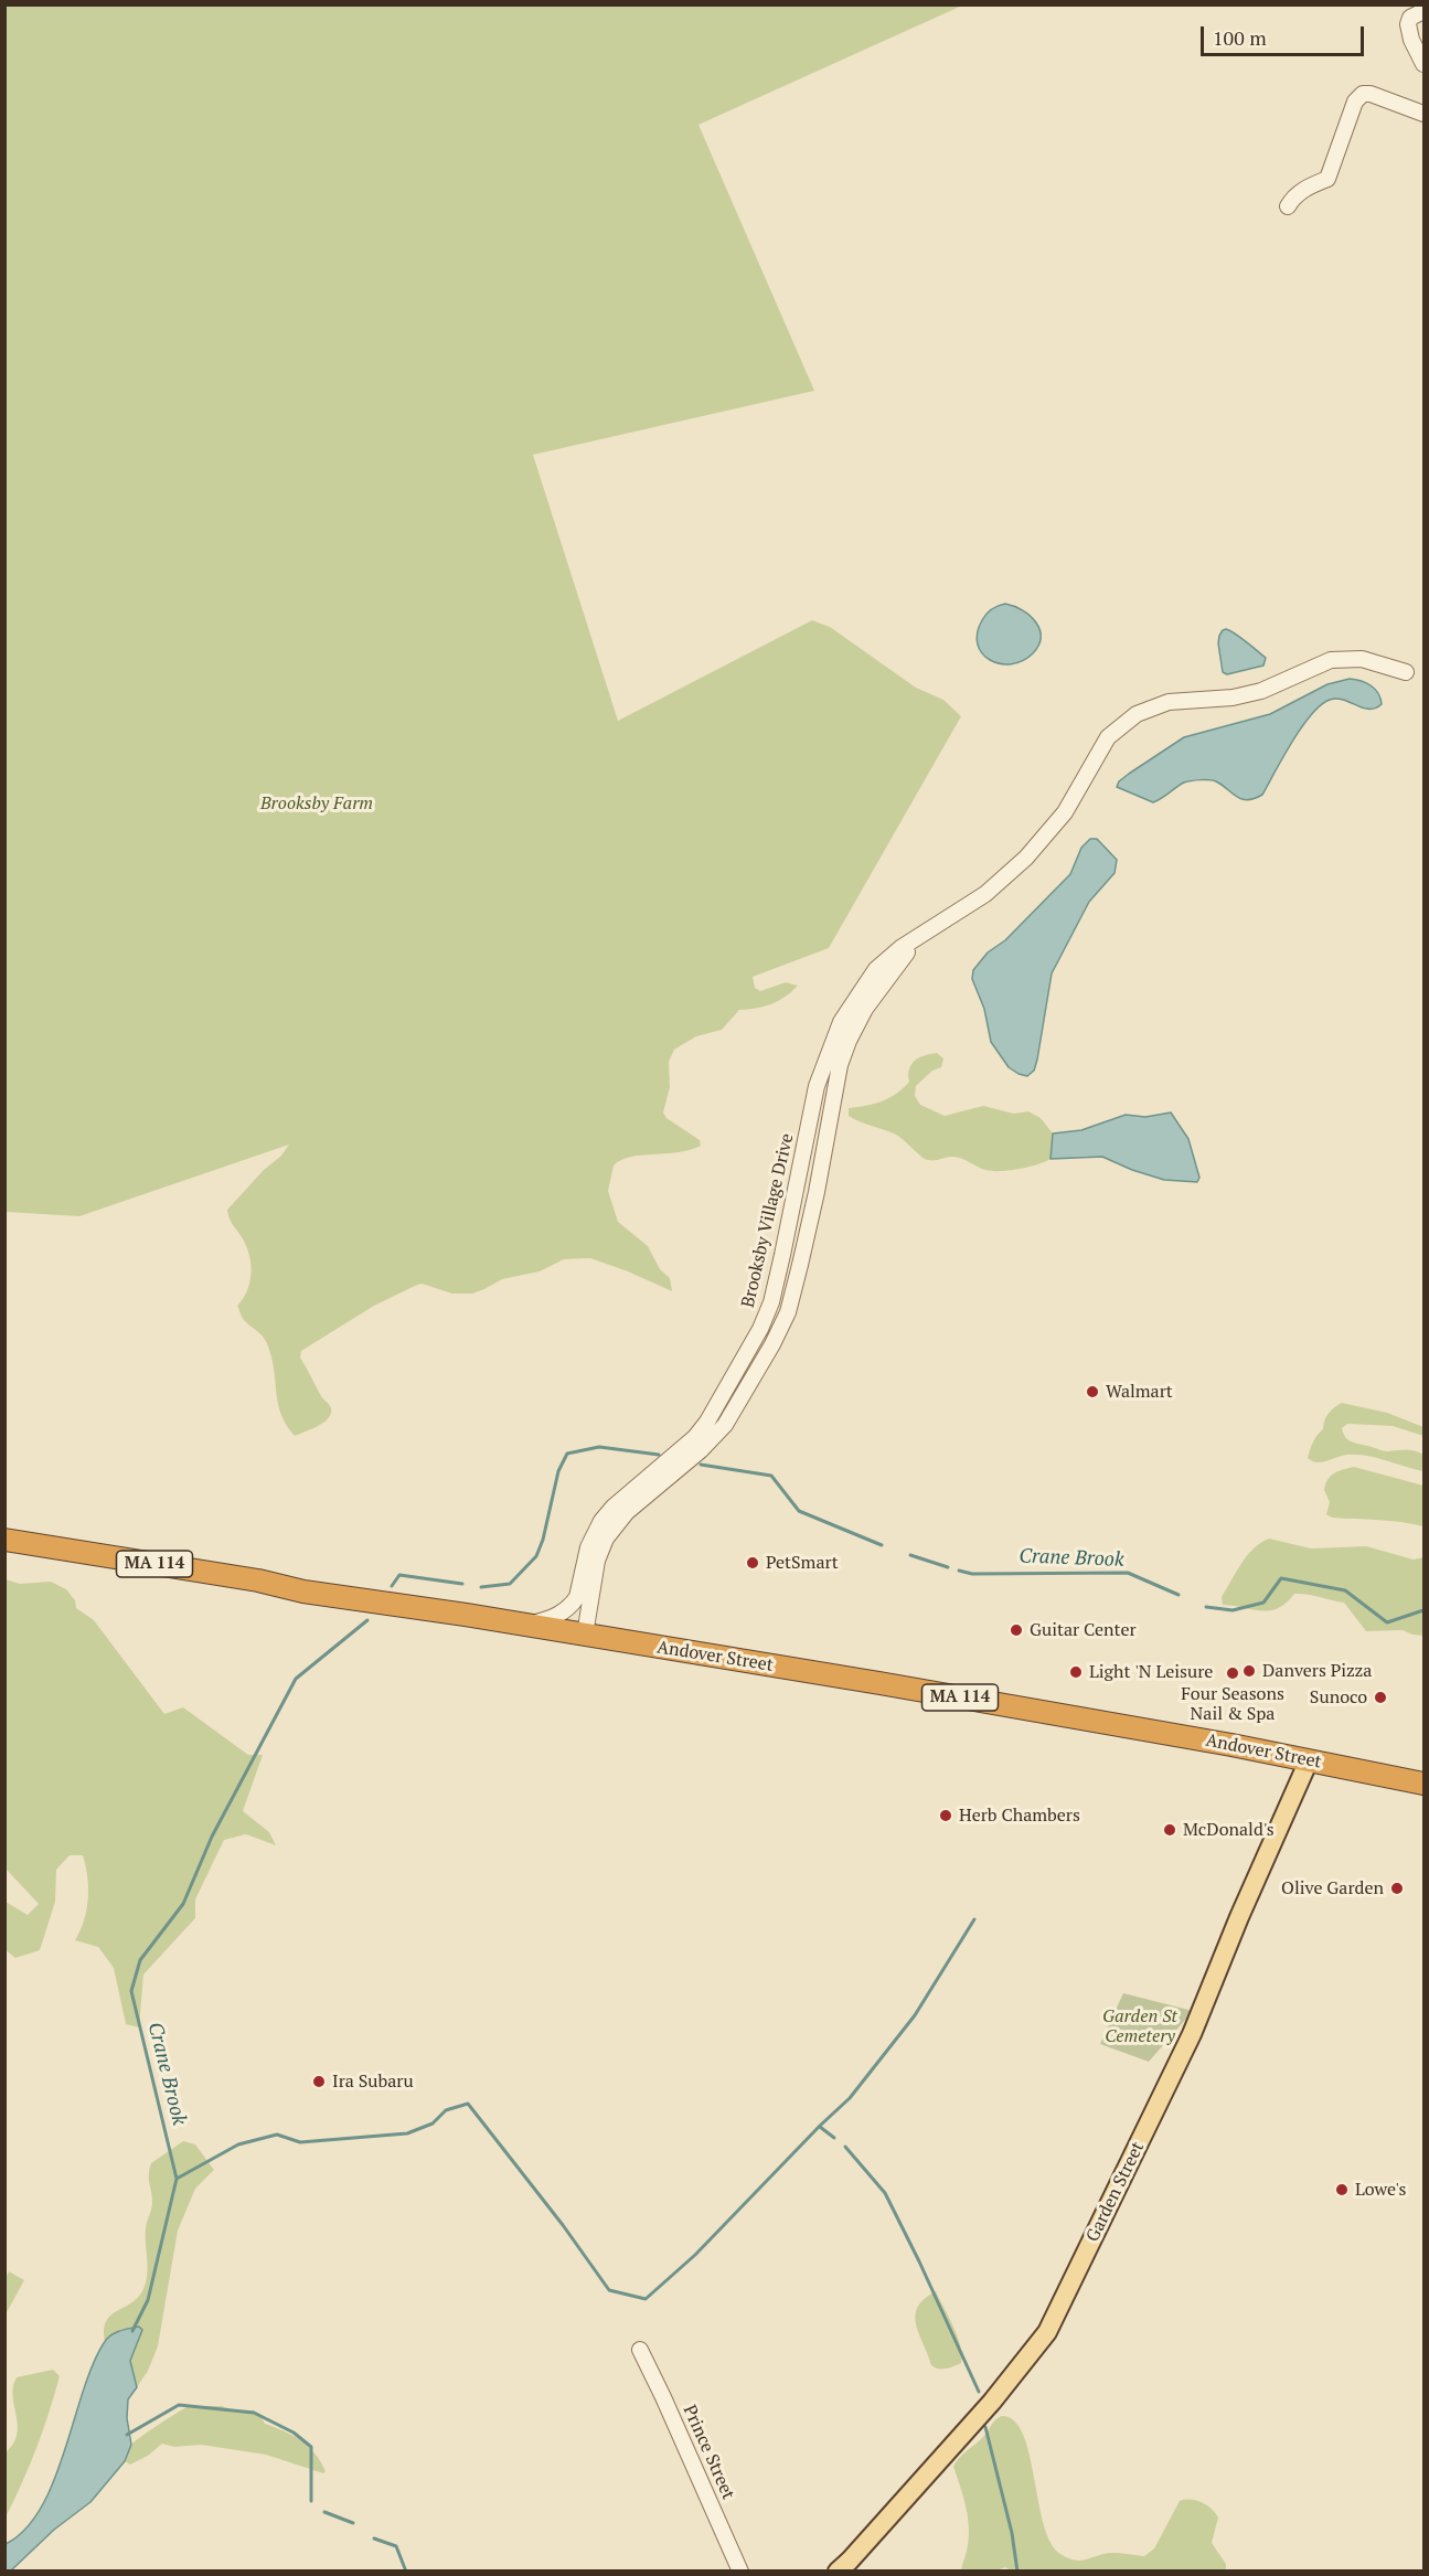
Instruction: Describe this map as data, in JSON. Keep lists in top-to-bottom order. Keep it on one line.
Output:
{"streets":{"highway":["MA 114","Andover Street"],"main road":["Garden Street"],"street":["Brooksby Village Drive","Prince Street"]},"crossings":[["Brooksby Village Drive","Andover Street"],["Andover Street","Garden Street"]],"water":["Crane Brook"],"parks":["Brooksby Farm","Garden St Cemetery"],"places":["Walmart","PetSmart","Guitar Center","Danvers Pizza","Light 'N Leisure","Four Seasons Nail & Spa","Sunoco","Herb Chambers","McDonald's","Olive Garden","Ira Subaru","Lowe's"],"scale_bar":"100 m"}
